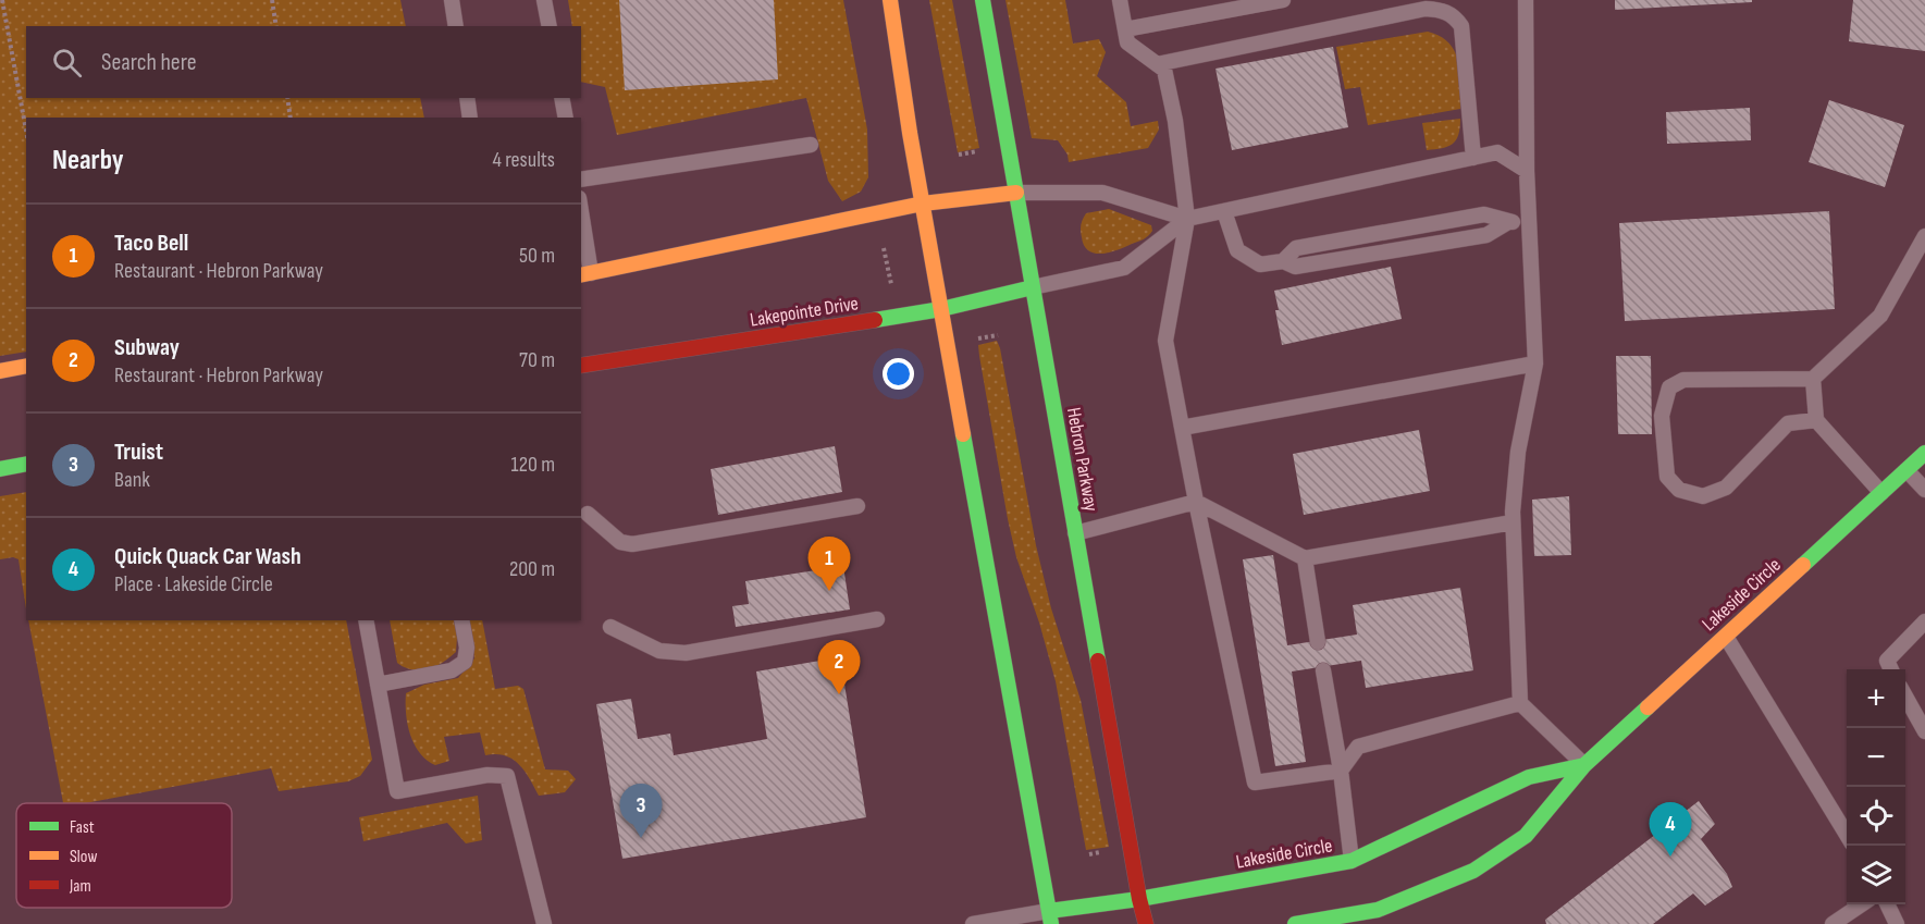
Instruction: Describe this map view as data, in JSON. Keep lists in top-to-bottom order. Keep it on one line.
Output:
{"streets":{"main road":["Lakepointe Drive","Hebron Parkway","Lakeside Circle"]},"crossings":[["Lakepointe Drive","Hebron Parkway"],["Hebron Parkway","Lakeside Circle"]],"legend":["Fast","Slow","Jam"],"page":{"search":"Search here","heading":["Nearby","4 results"],"list":[{"mark":"1","name":"Taco Bell","note":"Restaurant · Hebron Parkway","value":"50 m"},{"mark":"2","name":"Subway","note":"Restaurant · Hebron Parkway","value":"70 m"},{"mark":"3","name":"Truist","note":"Bank","value":"120 m"},{"mark":"4","name":"Quick Quack Car Wash","note":"Place · Lakeside Circle","value":"200 m"}],"pins":["1","2","3","4"],"map_buttons":["+","−"]}}
